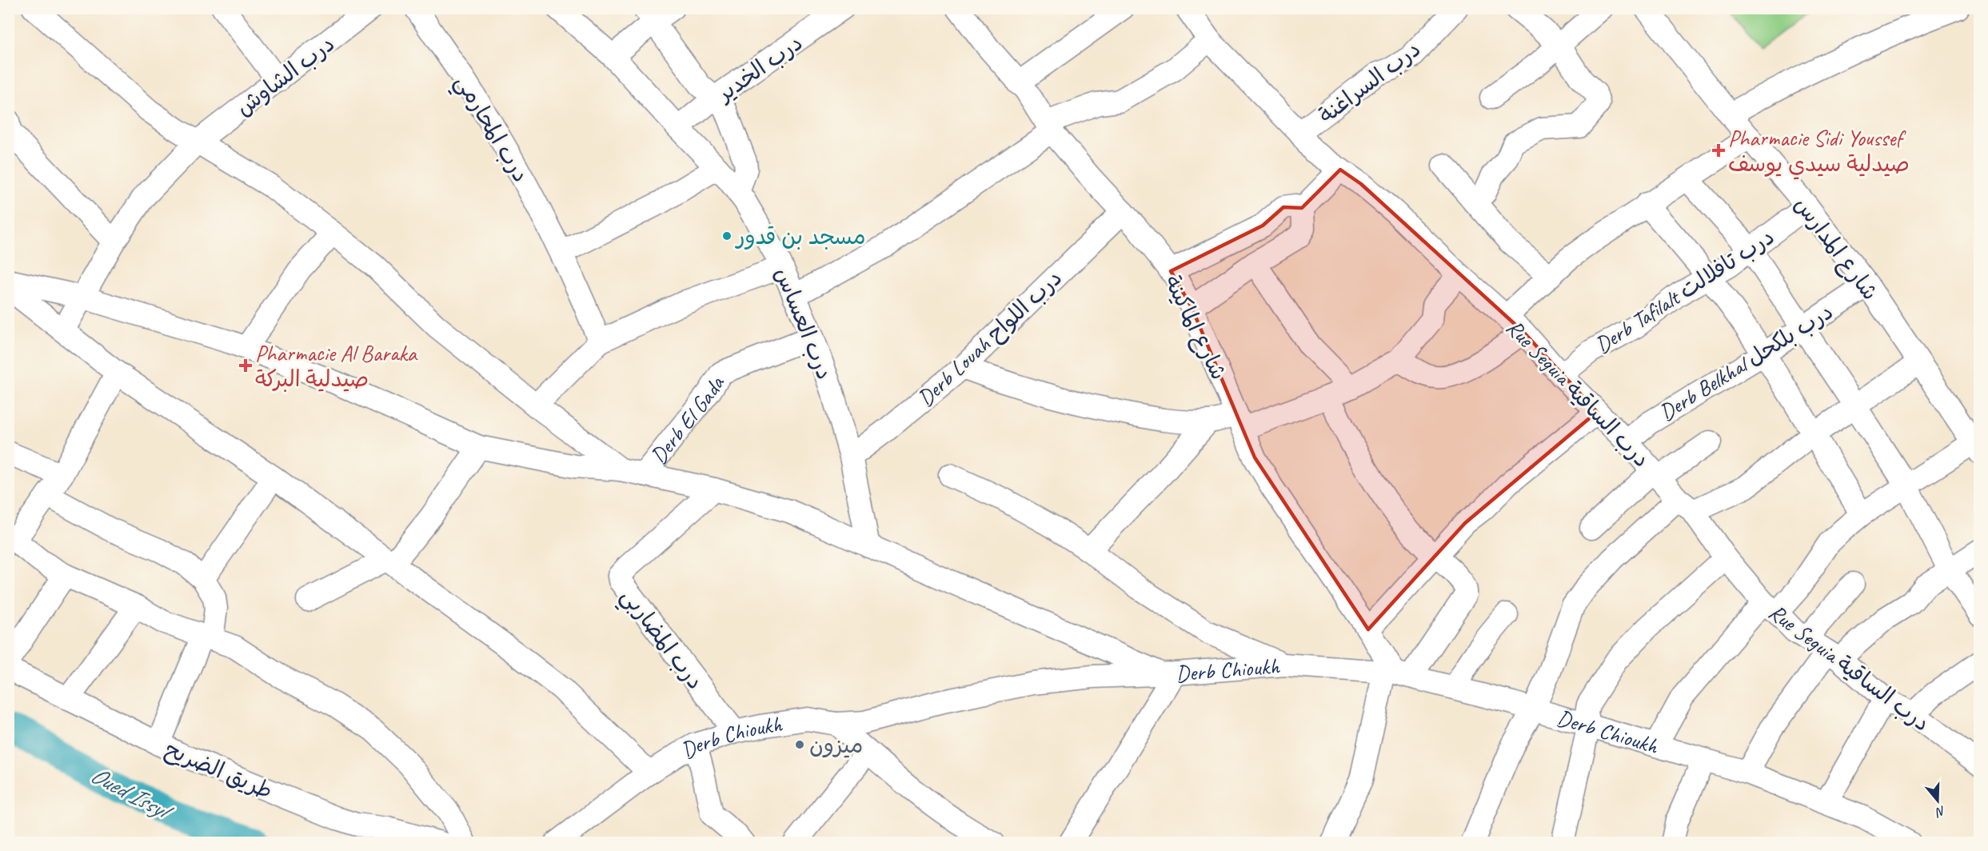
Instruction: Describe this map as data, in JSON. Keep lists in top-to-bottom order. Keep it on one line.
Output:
{"streets":{"street":["درب الخدير","درب الشاوش","درب السراغنة","درب المحارمي","شارع المدارس","Derb Tafilalt درب تافلالت","درب العساس","شارع الماكينة","Derb Louah درب اللواح","Derb Belkhal درب بلكحل","Rue Seguia درب الساقية","Derb El Gada","درب المضاربي","Derb Chioukh","طريق الضريح"]},"crossings":[["درب الخدير","درب العساس"],["درب السراغنة","Rue Seguia درب الساقية"],["شارع المدارس","Derb Tafilalt درب تافلالت"],["شارع المدارس","Derb Belkhal درب بلكحل"],["Derb Tafilalt درب تافلالت","Rue Seguia درب الساقية"],["درب العساس","Derb Louah درب اللواح"],["درب العساس","Derb El Gada"],["شارع الماكينة","Derb Louah درب اللواح"],["شارع الماكينة","Derb Chioukh"],["Derb Belkhal درب بلكحل","Rue Seguia درب الساقية"],["درب المضاربي","Derb Chioukh"]],"water":["Oued Issyl"],"places":{"health":["Pharmacie Sidi Youssef صيدلية سيدي يوسف","Pharmacie Al Baraka صيدلية البركة"],"other":["مسجد بن قدور","ميزون"]},"north":"bottom"}
